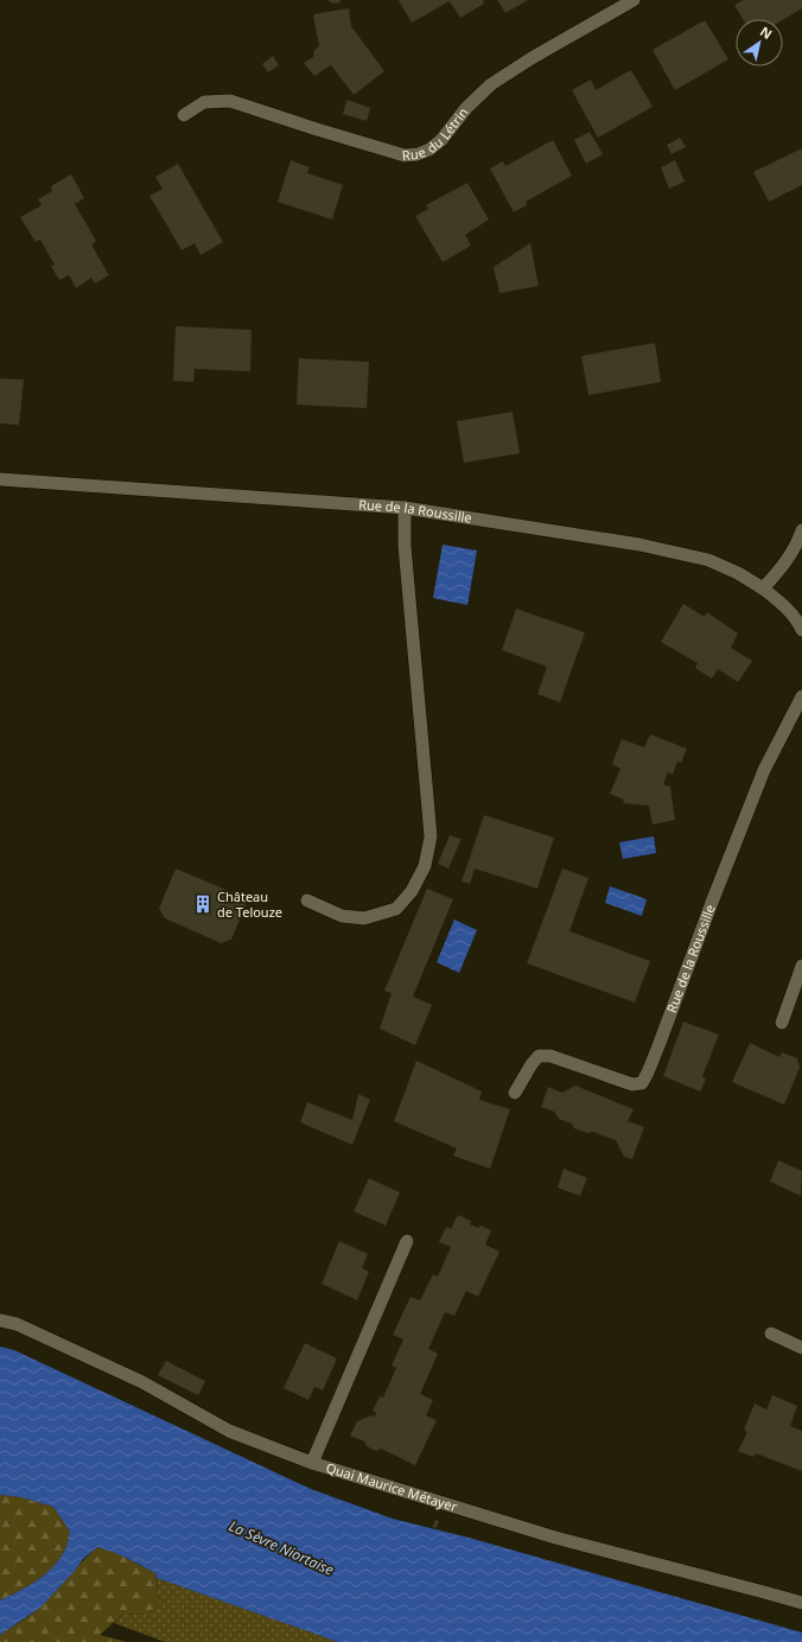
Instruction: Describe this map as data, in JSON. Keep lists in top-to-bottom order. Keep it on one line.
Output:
{"streets":{"street":["Rue du Létrin","Rue de la Roussille","Quai Maurice Métayer"]},"water":["La Sèvre Niortaise"],"places":{"building":["Château de Telouze"]},"north":"top right"}
